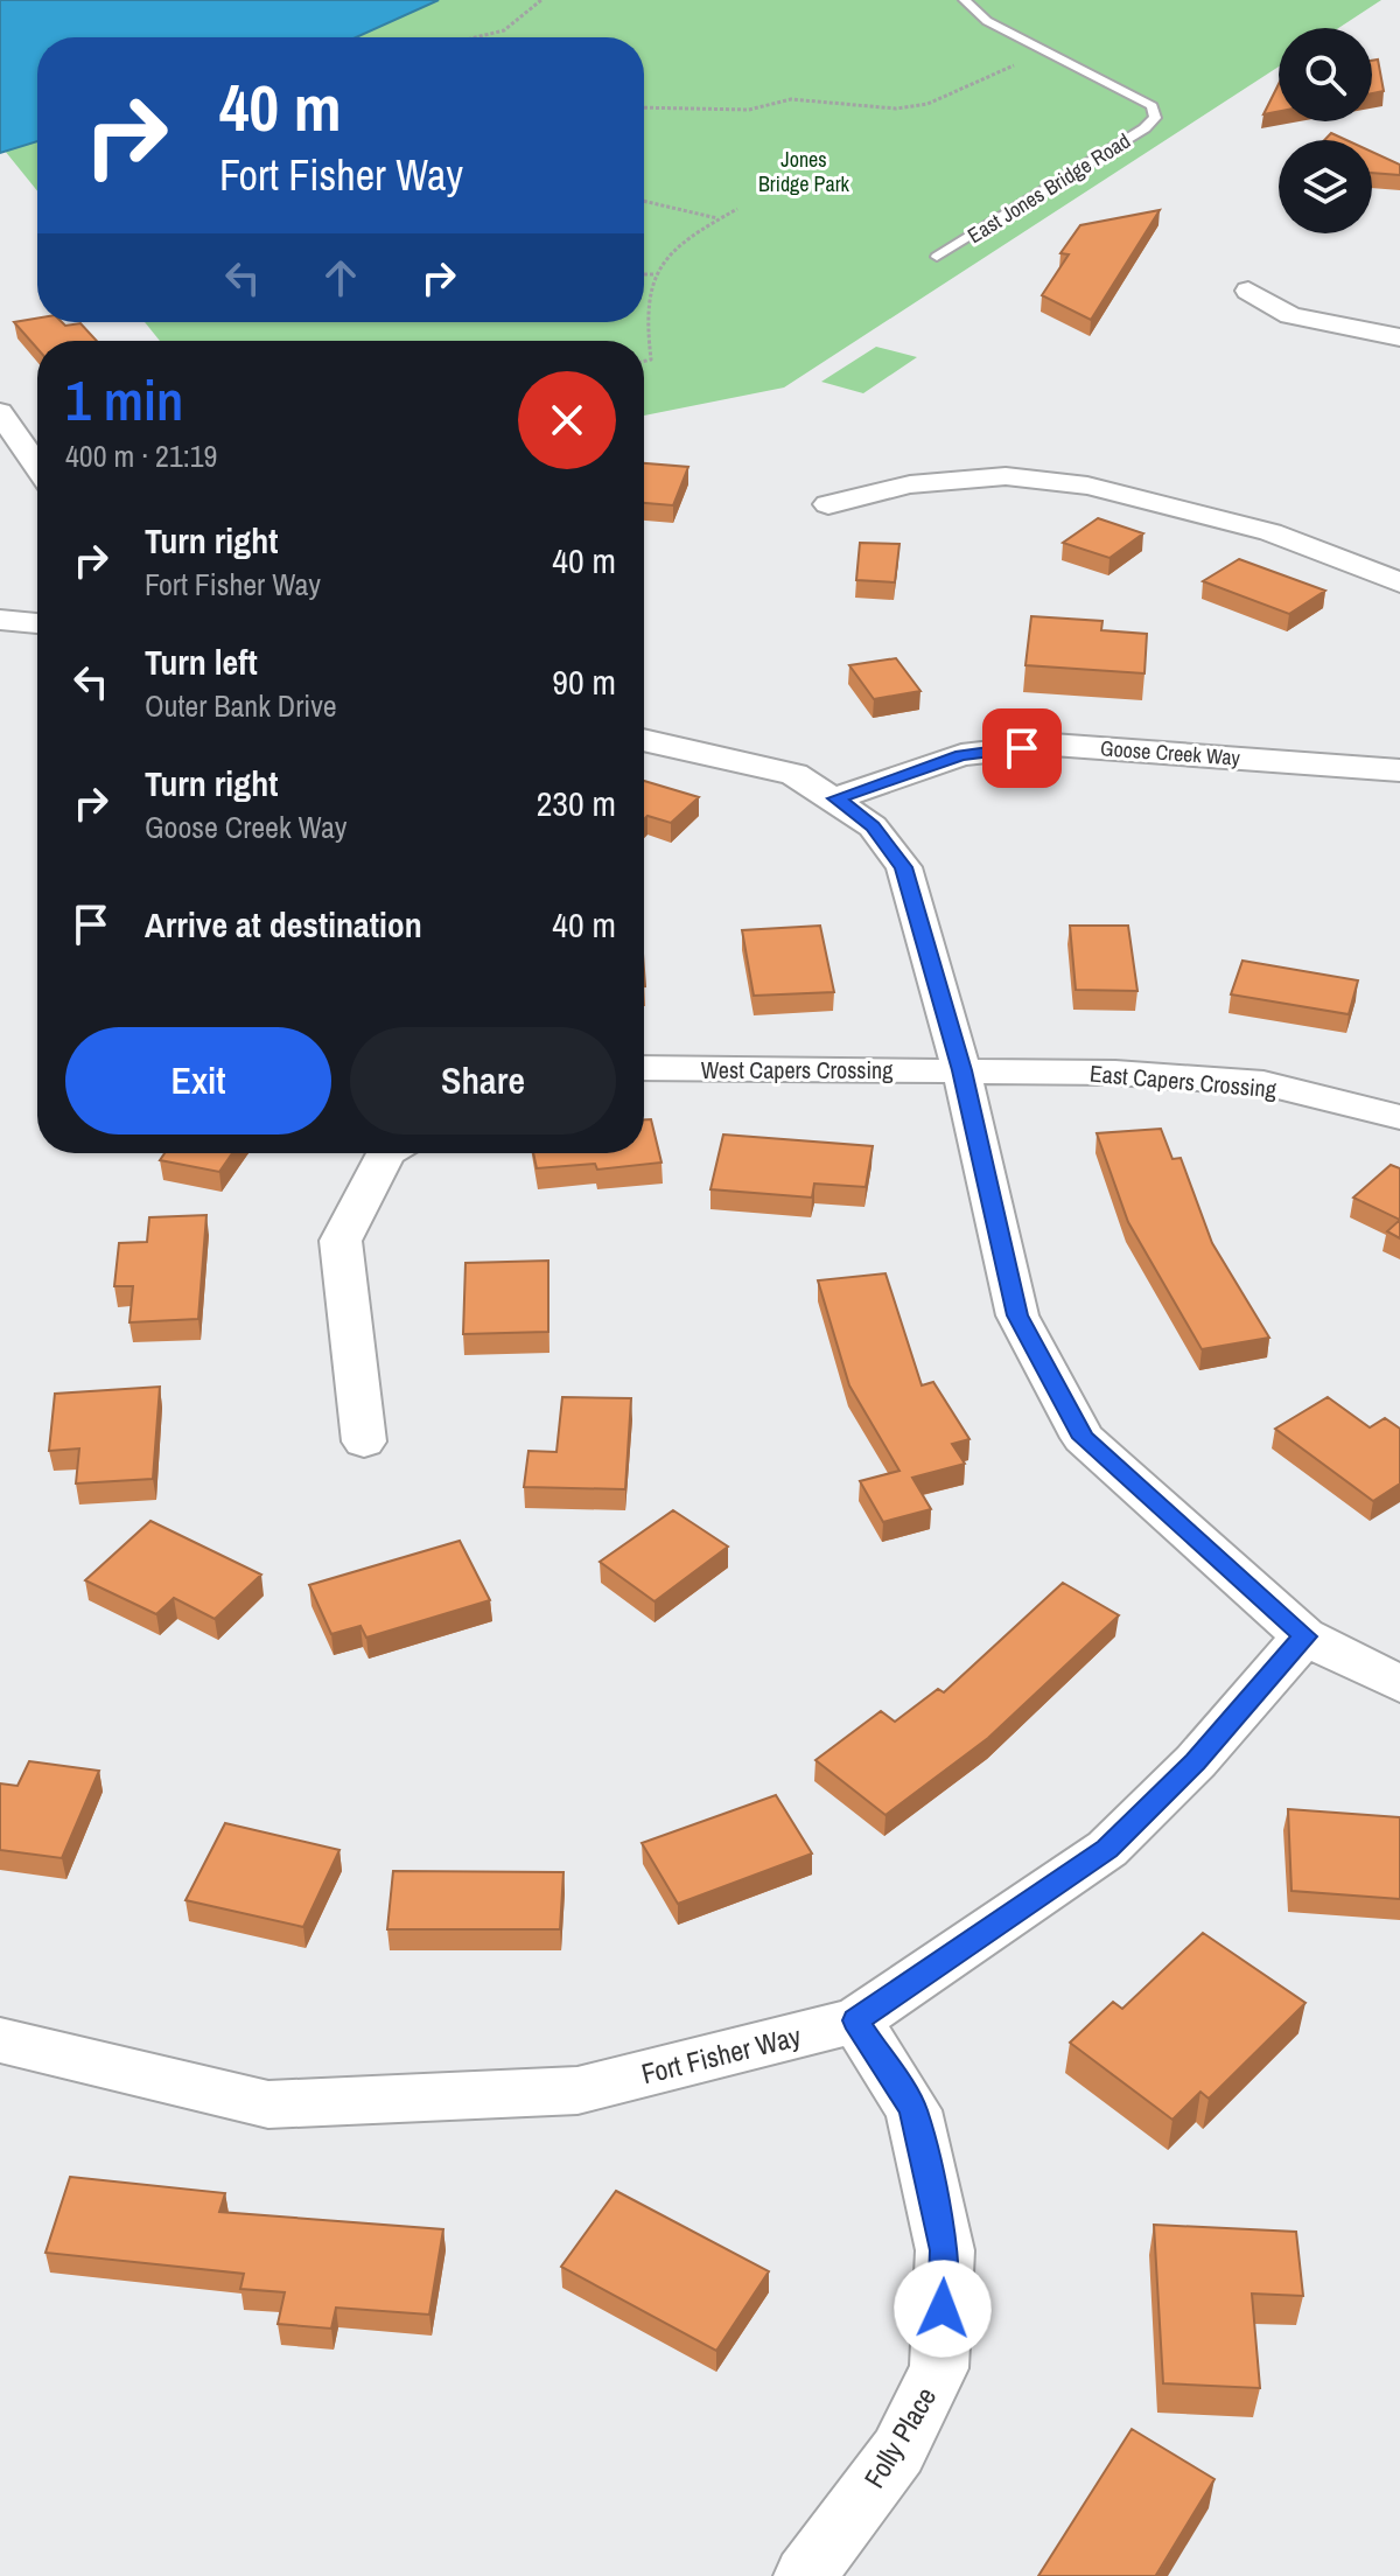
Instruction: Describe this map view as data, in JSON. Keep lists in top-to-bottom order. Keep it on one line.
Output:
{"streets":{"street":["Goose Creek Way","West Capers Crossing","East Capers Crossing","Fort Fisher Way","Folly Place"],"lane":["East Jones Bridge Road"]},"crossings":[["West Capers Crossing","East Capers Crossing"],["Fort Fisher Way","Folly Place"]],"parks":["Jones Bridge Park"],"page":{"turn":["40 m","Fort Fisher Way"],"heading":["1 min","400 m · 21:19"],"list":[{"name":"Turn right","note":"Fort Fisher Way","value":"40 m"},{"name":"Turn left","note":"Outer Bank Drive","value":"90 m"},{"name":"Turn right","note":"Goose Creek Way","value":"230 m"},{"name":"Arrive at destination","value":"40 m"}],"buttons":["Exit","Share"]}}
